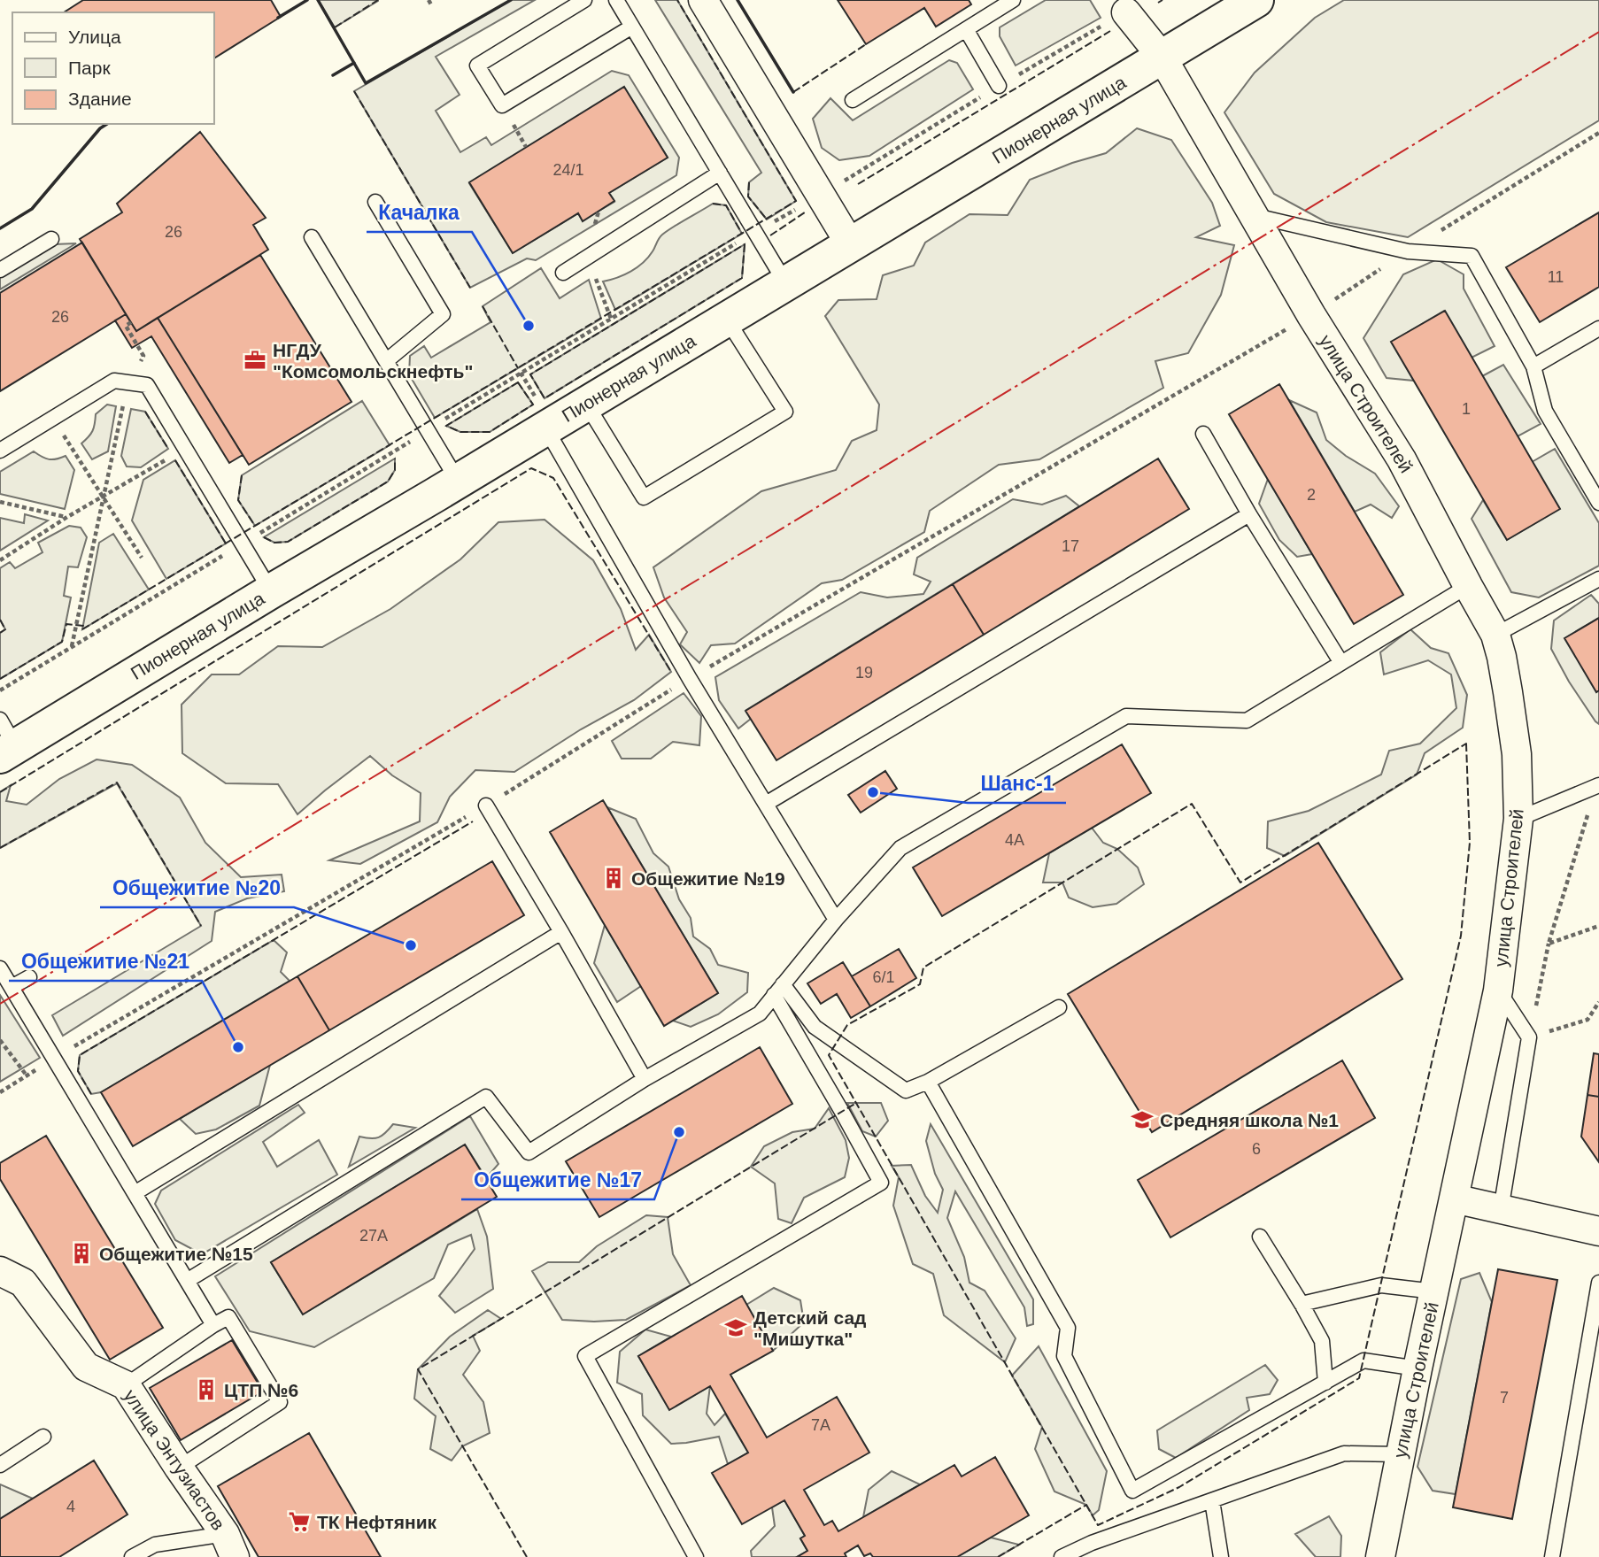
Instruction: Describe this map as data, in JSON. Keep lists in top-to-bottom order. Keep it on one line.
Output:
{"streets":{"main road":["Пионерная улица"],"street":["улица Строителей","улица Энтузиастов"]},"crossings":[["Пионерная улица","улица Строителей"]],"places":{"other":["Качалка","Шанс-1","Общежитие №20","Общежитие №21","Общежитие №17"],"office":["НГДУ \"Комсомольскнефть\""],"building":["Общежитие №19","Общежитие №15","ЦТП №6"],"school or university":["Средняя школа №1","Детский сад \"Мишутка\""],"supermarket":["ТК Нефтяник"]},"house_numbers":["24/1","26","11","26","1","2","17","19","4А","6/1","6","27А","7","7А","4"],"legend":["Улица","Парк","Здание"]}
